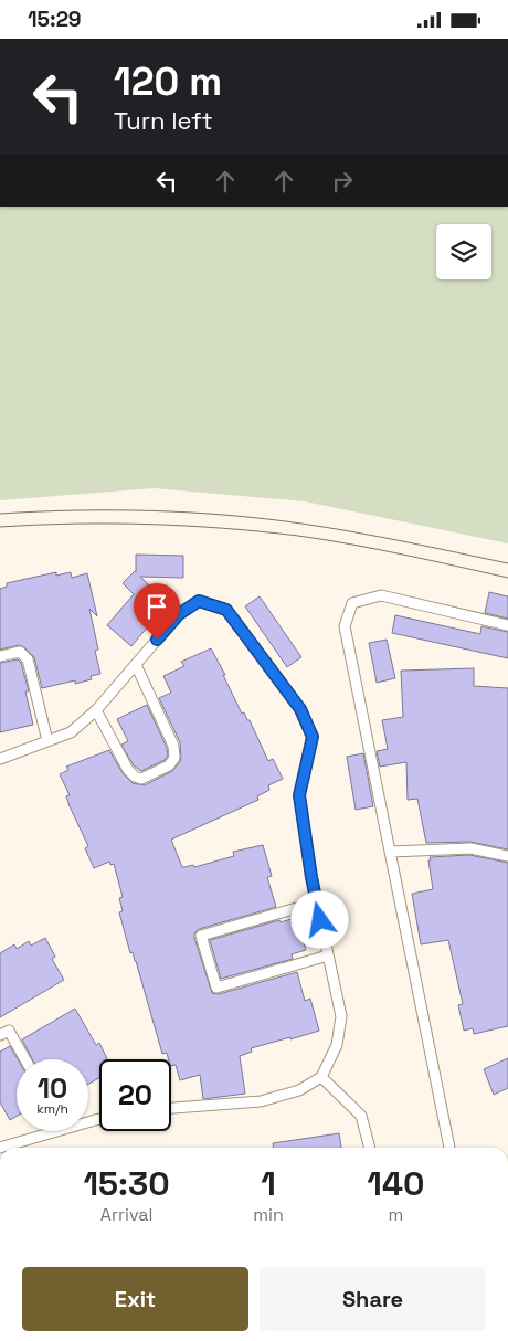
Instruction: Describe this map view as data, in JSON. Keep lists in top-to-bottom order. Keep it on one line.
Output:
{"page":{"status":"15:29","turn":["120 m","Turn left"],"speed":"10 km/h","limit":"20","eta":["15:30","Arrival","1","min","140","m"],"buttons":["Exit","Share"]}}
